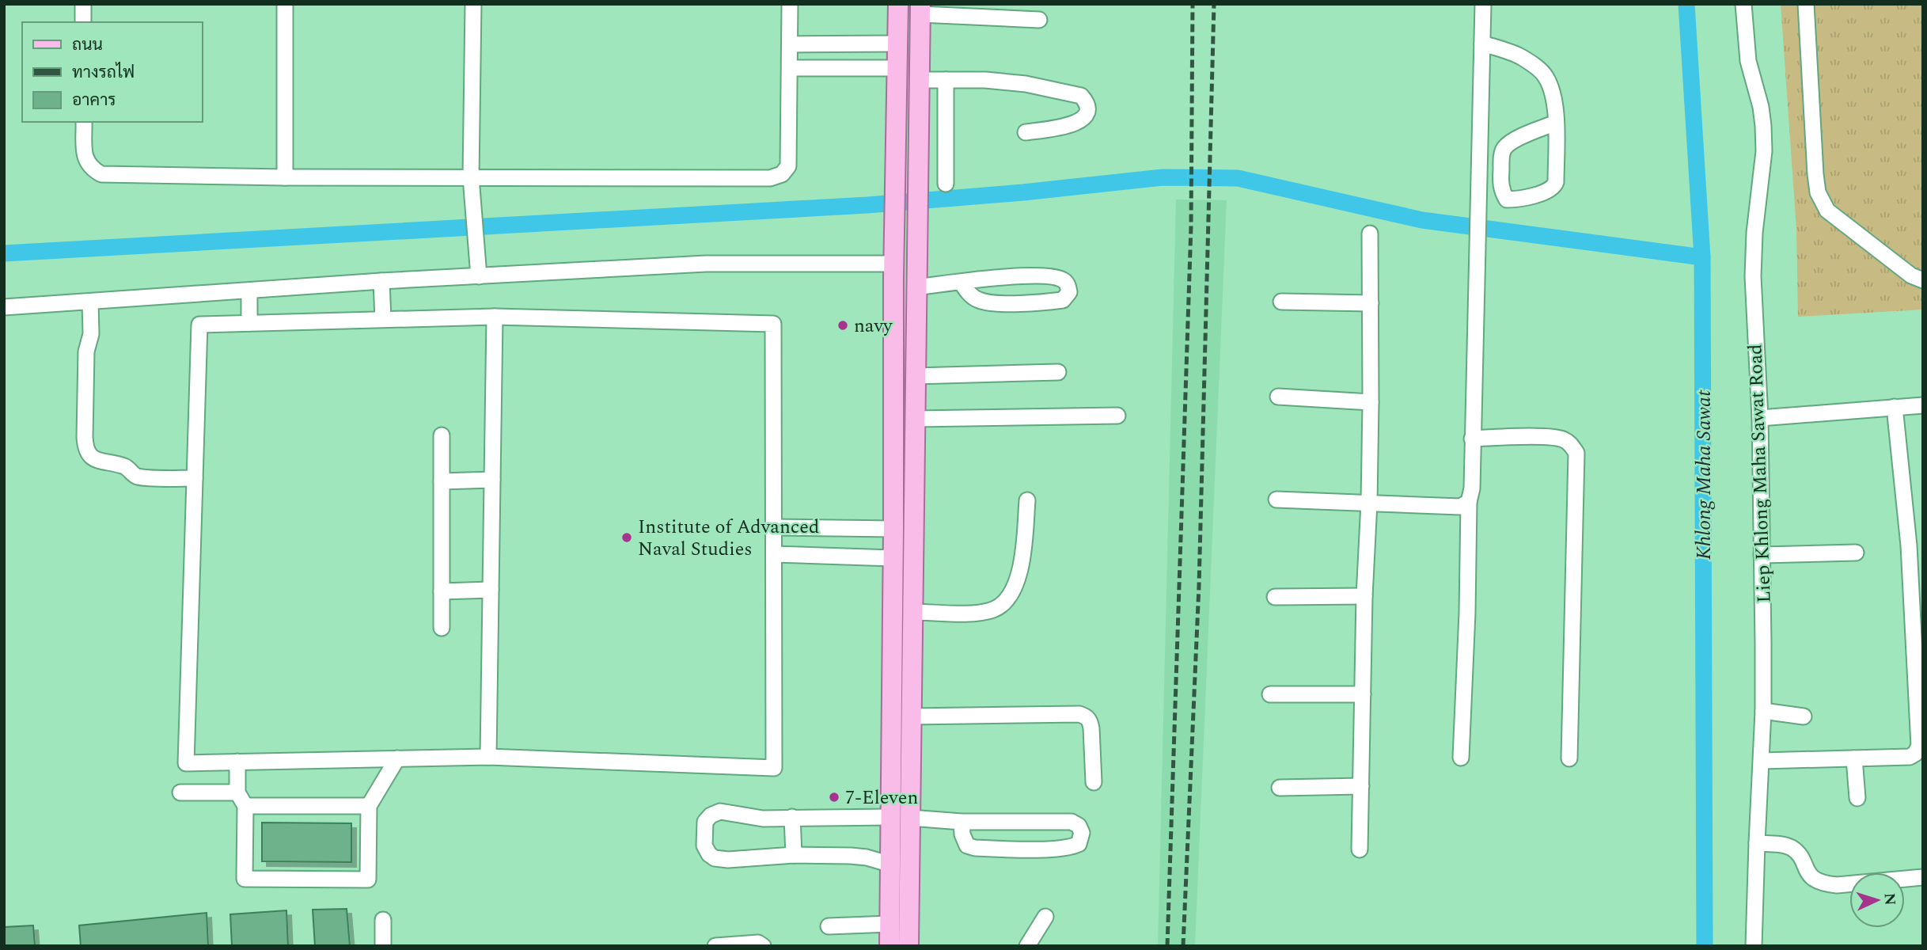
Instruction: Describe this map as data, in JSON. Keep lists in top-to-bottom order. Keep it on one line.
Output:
{"streets":{"street":["Liep Khlong Maha Sawat Road"]},"water":["Khlong Maha Sawat"],"places":["navy","Institute of Advanced Naval Studies","7-Eleven"],"legend":["ถนน","ทางรถไฟ","อาคาร"],"north":"right"}
